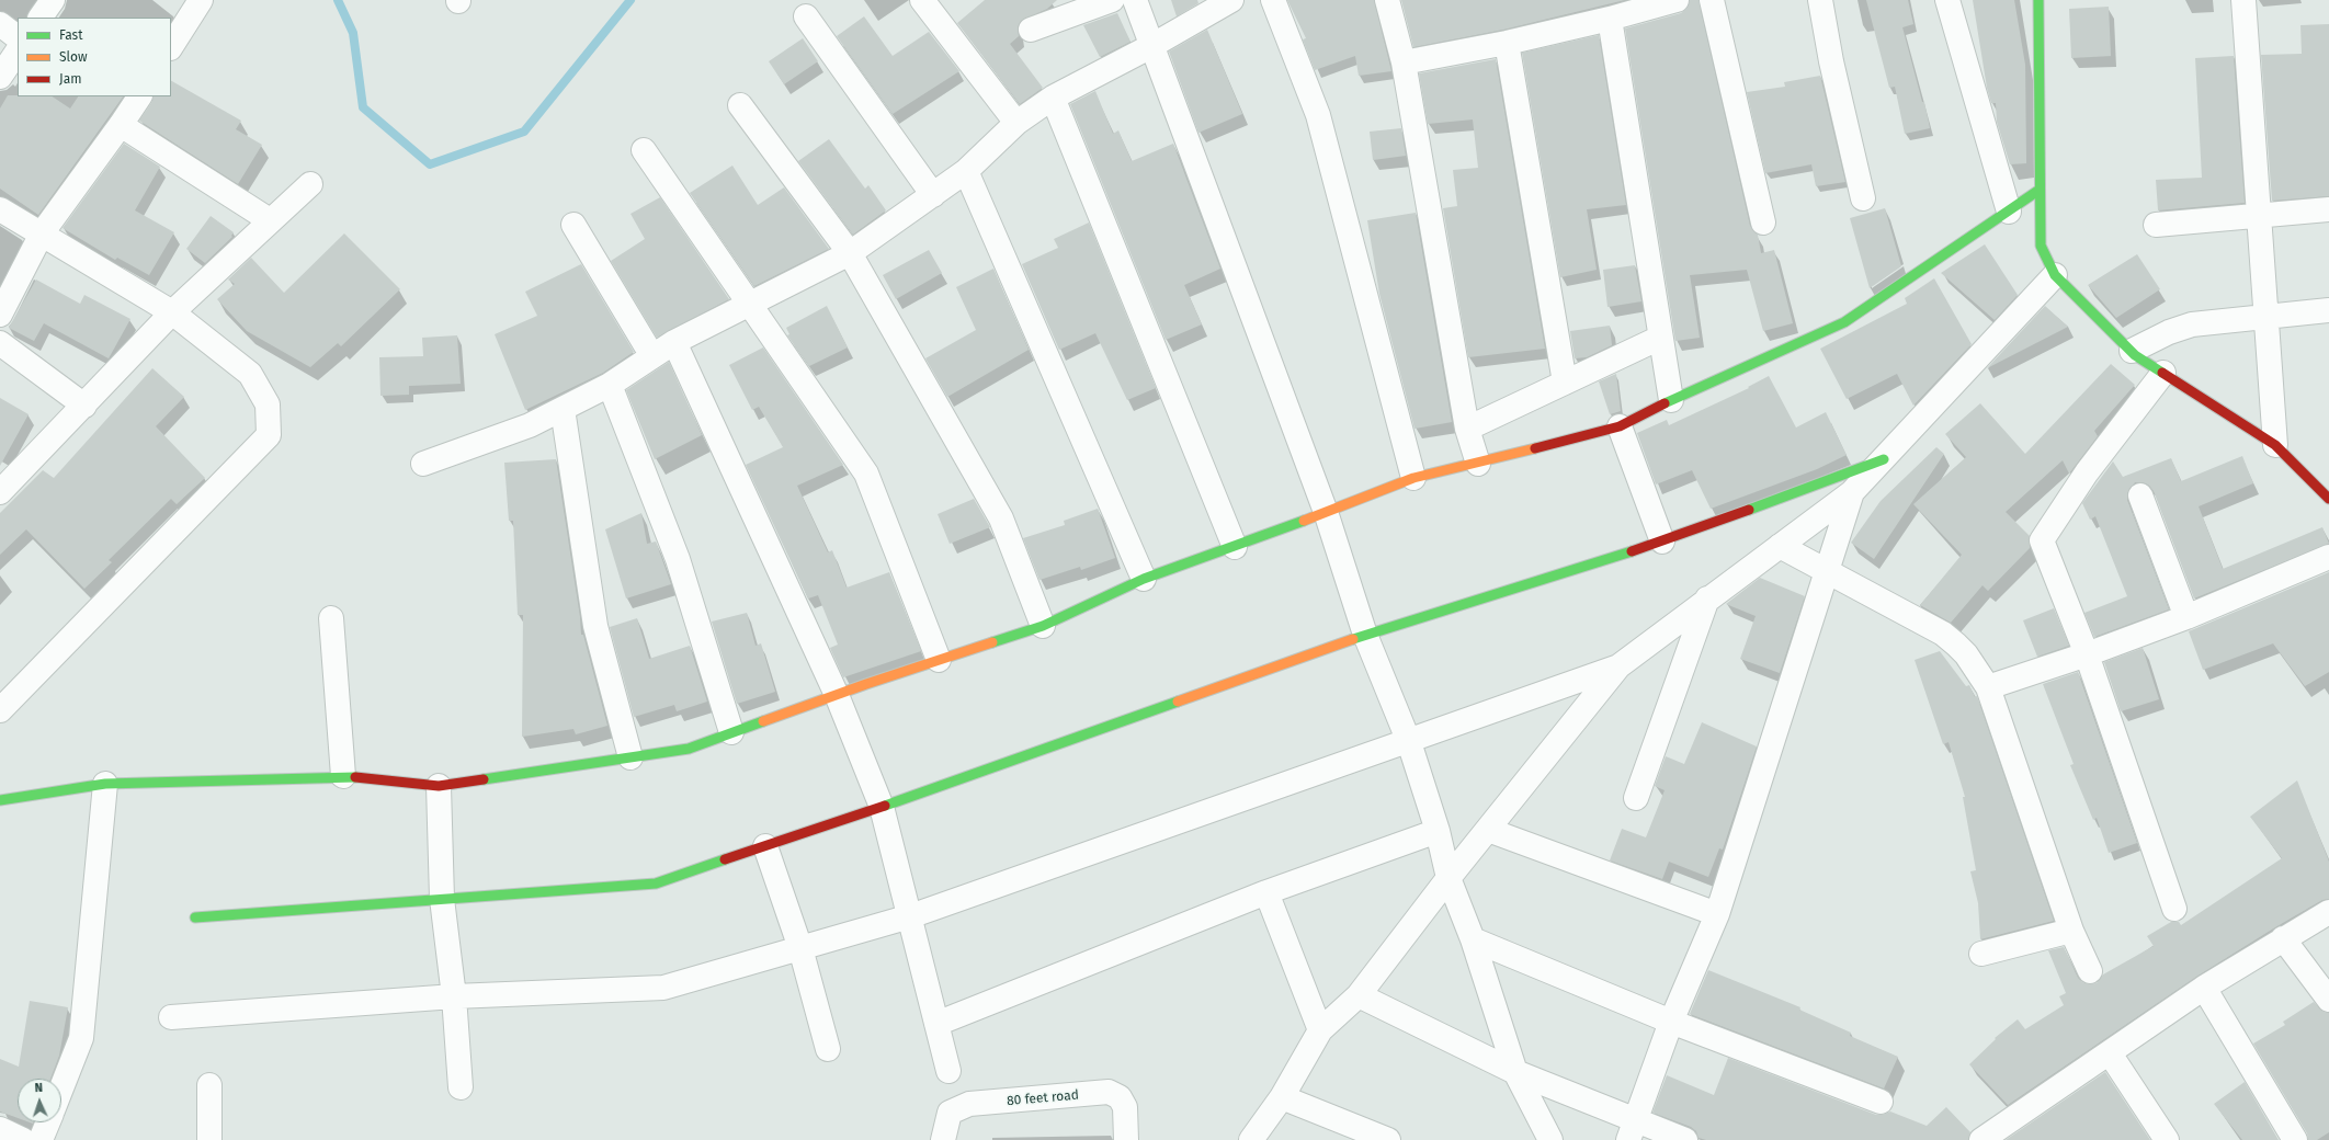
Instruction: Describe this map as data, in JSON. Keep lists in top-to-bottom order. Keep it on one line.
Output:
{"streets":{"street":["80 feet road"]},"legend":["Fast","Slow","Jam"],"north":"top"}
